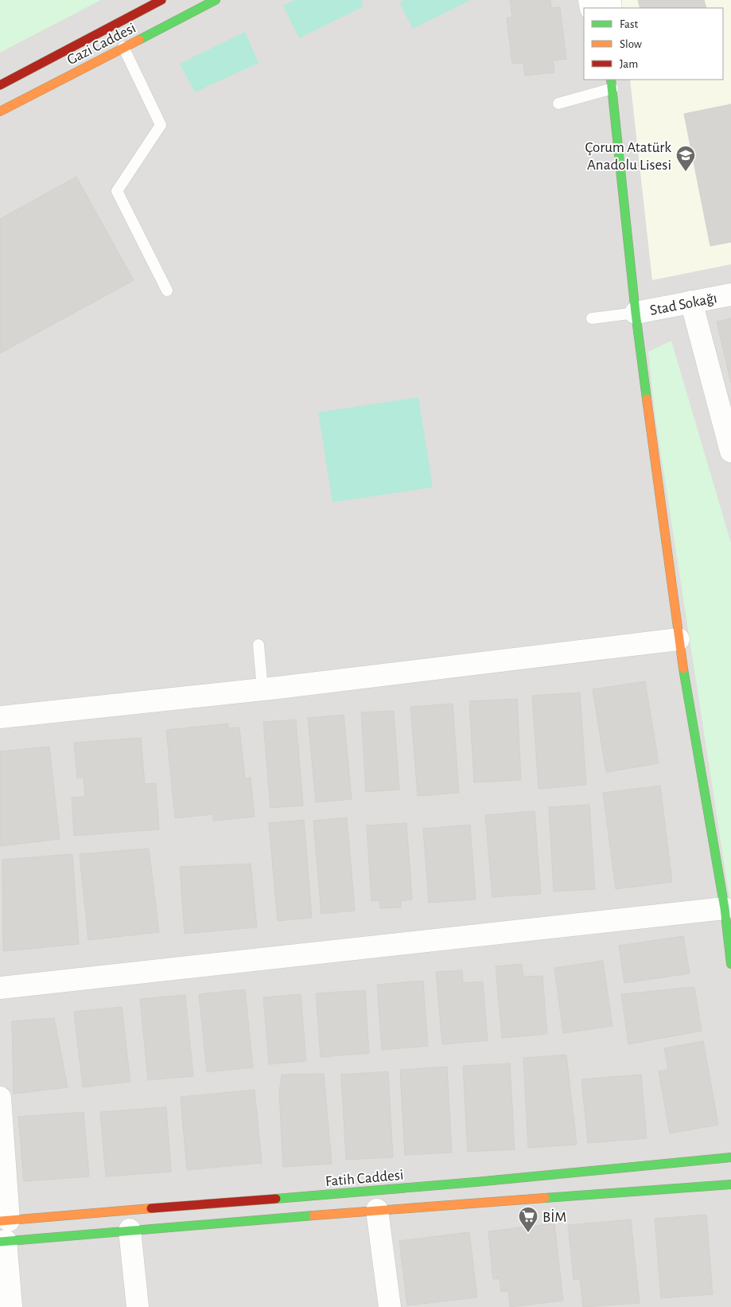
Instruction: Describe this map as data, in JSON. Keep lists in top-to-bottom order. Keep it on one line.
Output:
{"streets":{"main road":["Gazi Caddesi","Fatih Caddesi"],"street":["Stad Sokağı"]},"places":{"school or university":["Çorum Atatürk Anadolu Lisesi"],"supermarket":["BİM"]},"legend":["Fast","Slow","Jam"]}
